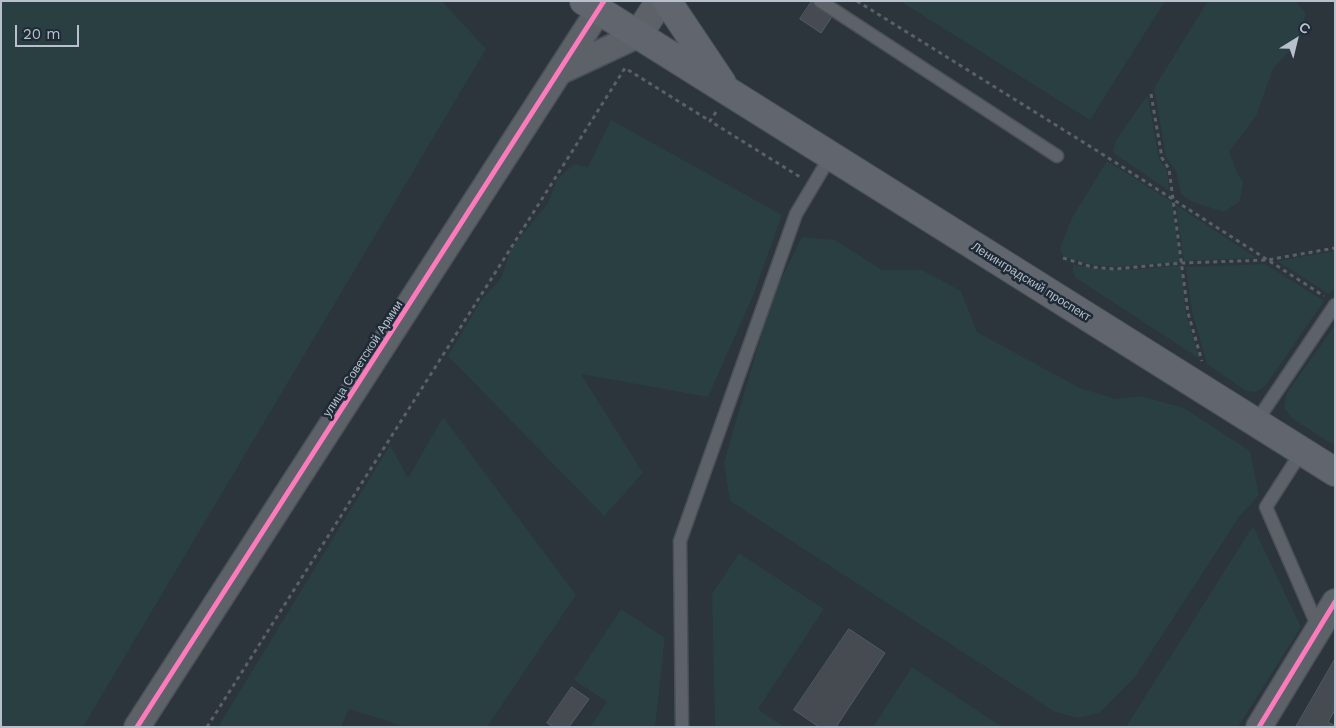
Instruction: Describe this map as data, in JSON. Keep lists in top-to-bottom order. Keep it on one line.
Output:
{"streets":{"main road":["Ленинградский проспект"],"street":["улица Советской Армии"]},"crossings":[["Ленинградский проспект","улица Советской Армии"]],"scale_bar":"20 m","north":"top right"}
